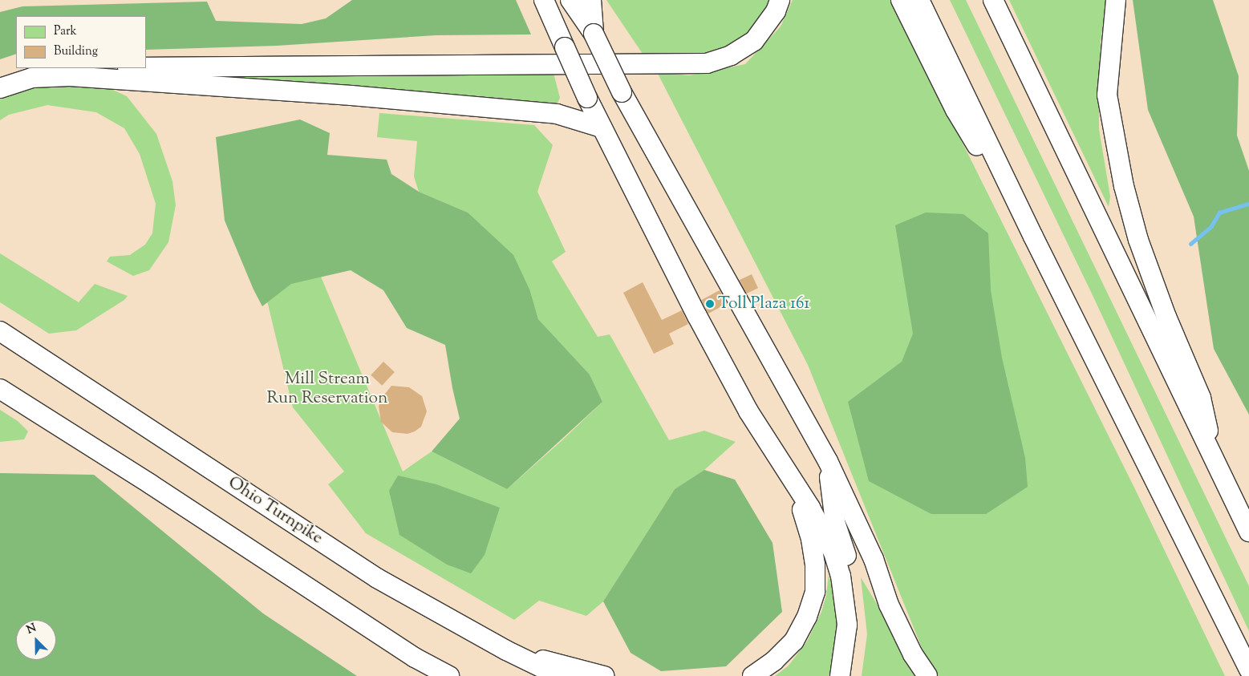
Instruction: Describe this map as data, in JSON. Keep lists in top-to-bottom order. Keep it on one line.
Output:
{"streets":{"highway":["Ohio Turnpike"]},"parks":["Mill Stream Run Reservation"],"places":["Toll Plaza 161"],"legend":["Park","Building"],"north":"top left"}
